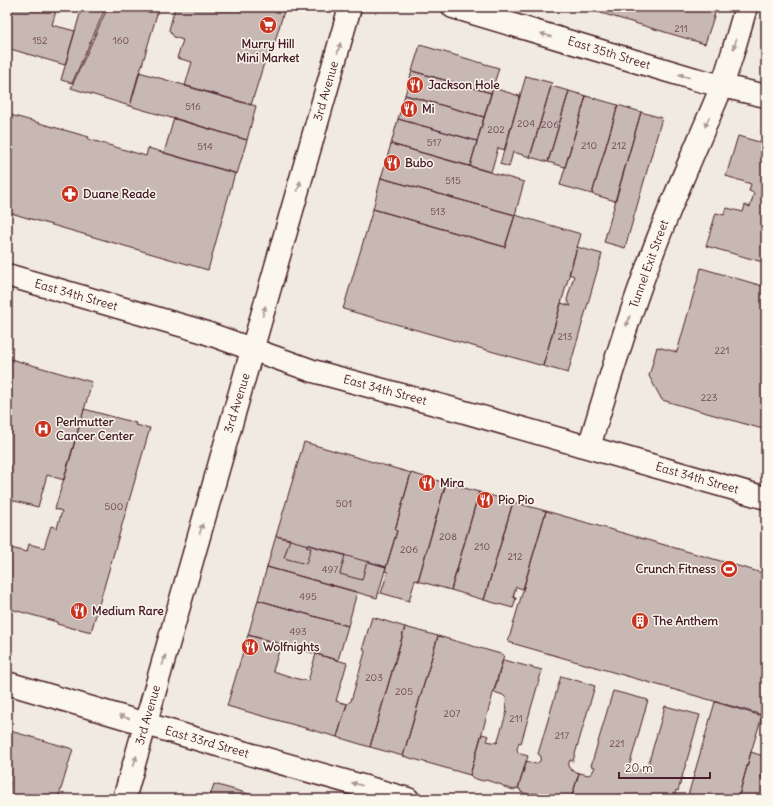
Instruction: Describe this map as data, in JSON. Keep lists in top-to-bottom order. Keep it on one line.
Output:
{"streets":{"main road":["East 35th Street","3rd Avenue","Tunnel Exit Street","East 34th Street","East 33rd Street"]},"crossings":[["East 35th Street","Tunnel Exit Street"],["3rd Avenue","East 34th Street"],["3rd Avenue","East 33rd Street"],["Tunnel Exit Street","East 34th Street"]],"one_way":["East 35th Street","3rd Avenue","Tunnel Exit Street","East 33rd Street"],"places":{"supermarket":["Murry Hill Mini Market"],"restaurant":["Jackson Hole","Mi","Bubo","Mira","Pio Pio","Medium Rare","Wolfnights"],"pharmacy":["Duane Reade"],"hospital":["Perlmutter Cancer Center"],"sports":["Crunch Fitness"],"building":["The Anthem"]},"house_numbers":["211","152","160","516","204","206","202","517","210","212","514","515","513","213","221","223","501","500","208","210","206","212","497","495","493","203","205","207","211","217","221"],"scale_bar":"20 m"}
